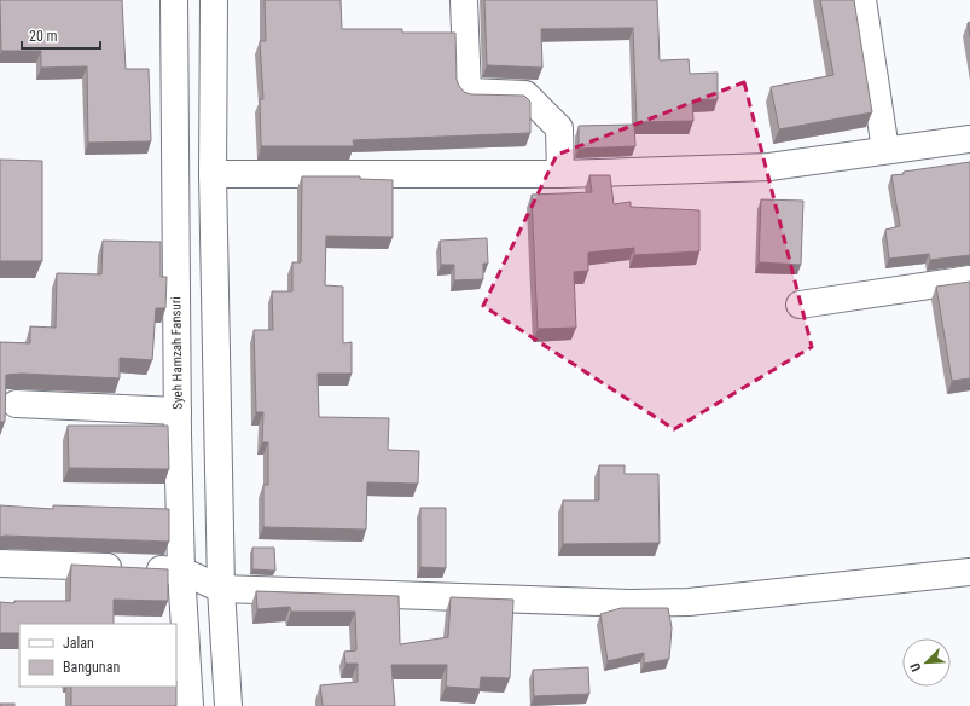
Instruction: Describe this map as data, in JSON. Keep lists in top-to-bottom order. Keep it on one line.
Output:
{"streets":{"street":["Syeh Hamzah Fansuri"]},"legend":["Jalan","Bangunan"],"scale_bar":"20 m","north":"bottom left"}
